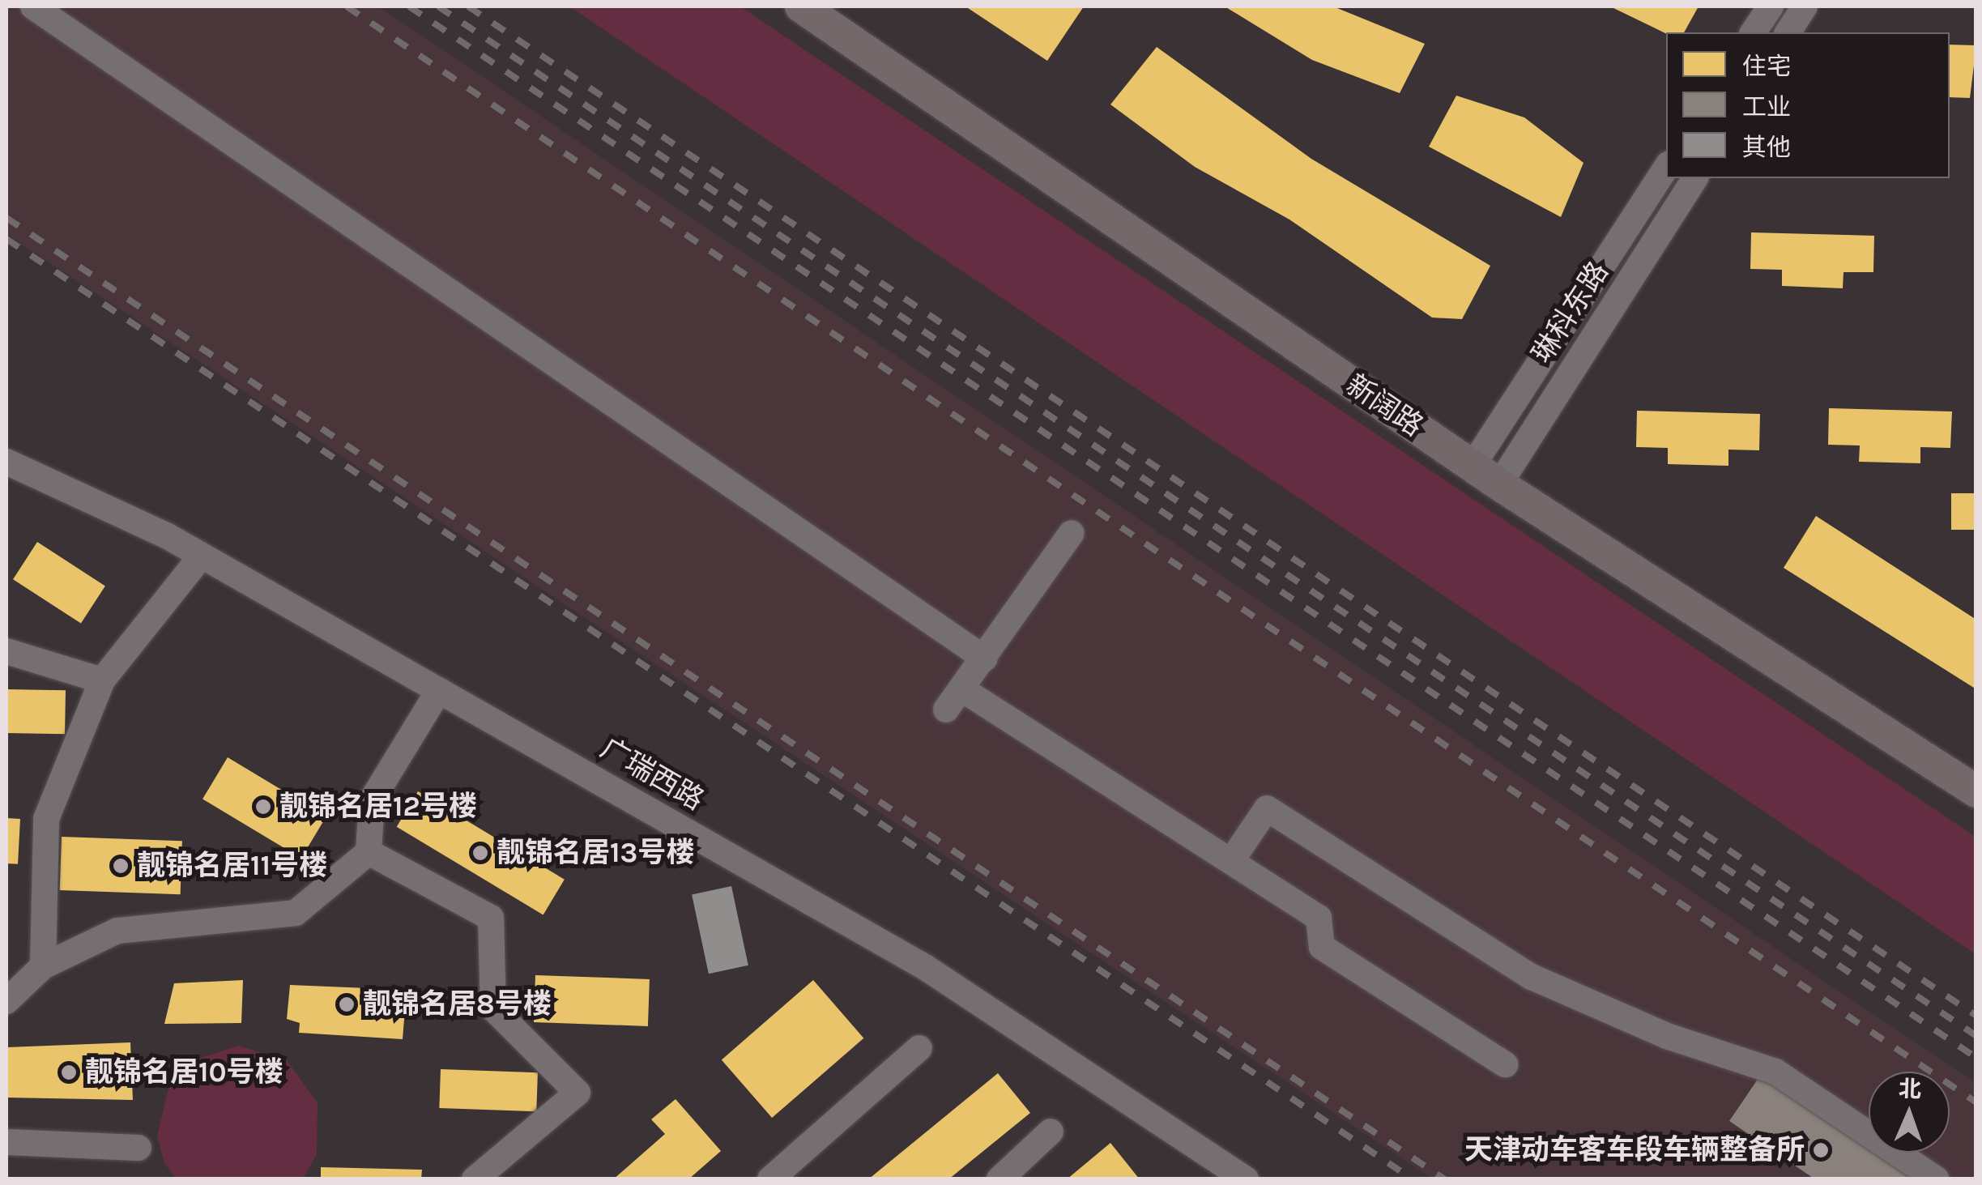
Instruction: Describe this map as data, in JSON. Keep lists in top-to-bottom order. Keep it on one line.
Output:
{"streets":{"main road":["新阔路"],"street":["琳科东路","广瑞西路"]},"crossings":[["琳科东路","新阔路"]],"places":["靓锦名居12号楼","靓锦名居13号楼","靓锦名居11号楼","靓锦名居8号楼","靓锦名居10号楼","天津动车客车段车辆整备所"],"legend":["住宅","工业","其他"],"north":"top"}
